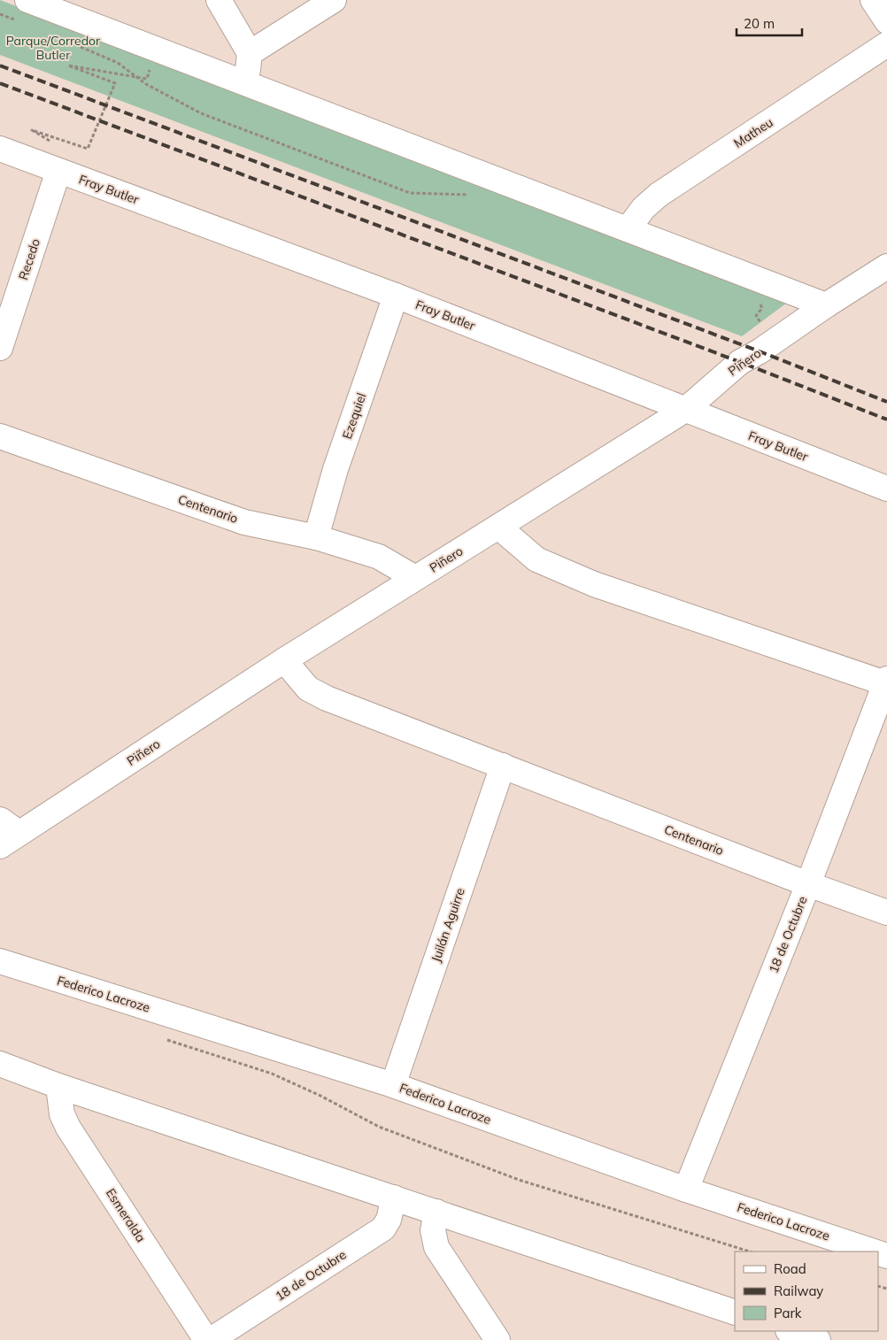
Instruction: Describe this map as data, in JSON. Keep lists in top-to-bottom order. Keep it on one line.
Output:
{"streets":{"street":["Matheu","Fray Butler","Recedo","Piñero","Ezequiel","Centenario","Juilán Aguirre","18 de Octubre","Federico Lacroze","Esmeralda"]},"crossings":[["Fray Butler","Recedo"],["Fray Butler","Piñero"],["Fray Butler","Ezequiel"],["Piñero","Centenario"],["Ezequiel","Centenario"],["Centenario","Juilán Aguirre"],["Centenario","18 de Octubre"],["Juilán Aguirre","Federico Lacroze"],["18 de Octubre","Federico Lacroze"]],"parks":["Parque/Corredor Butler"],"legend":["Road","Railway","Park"],"scale_bar":"20 m"}
